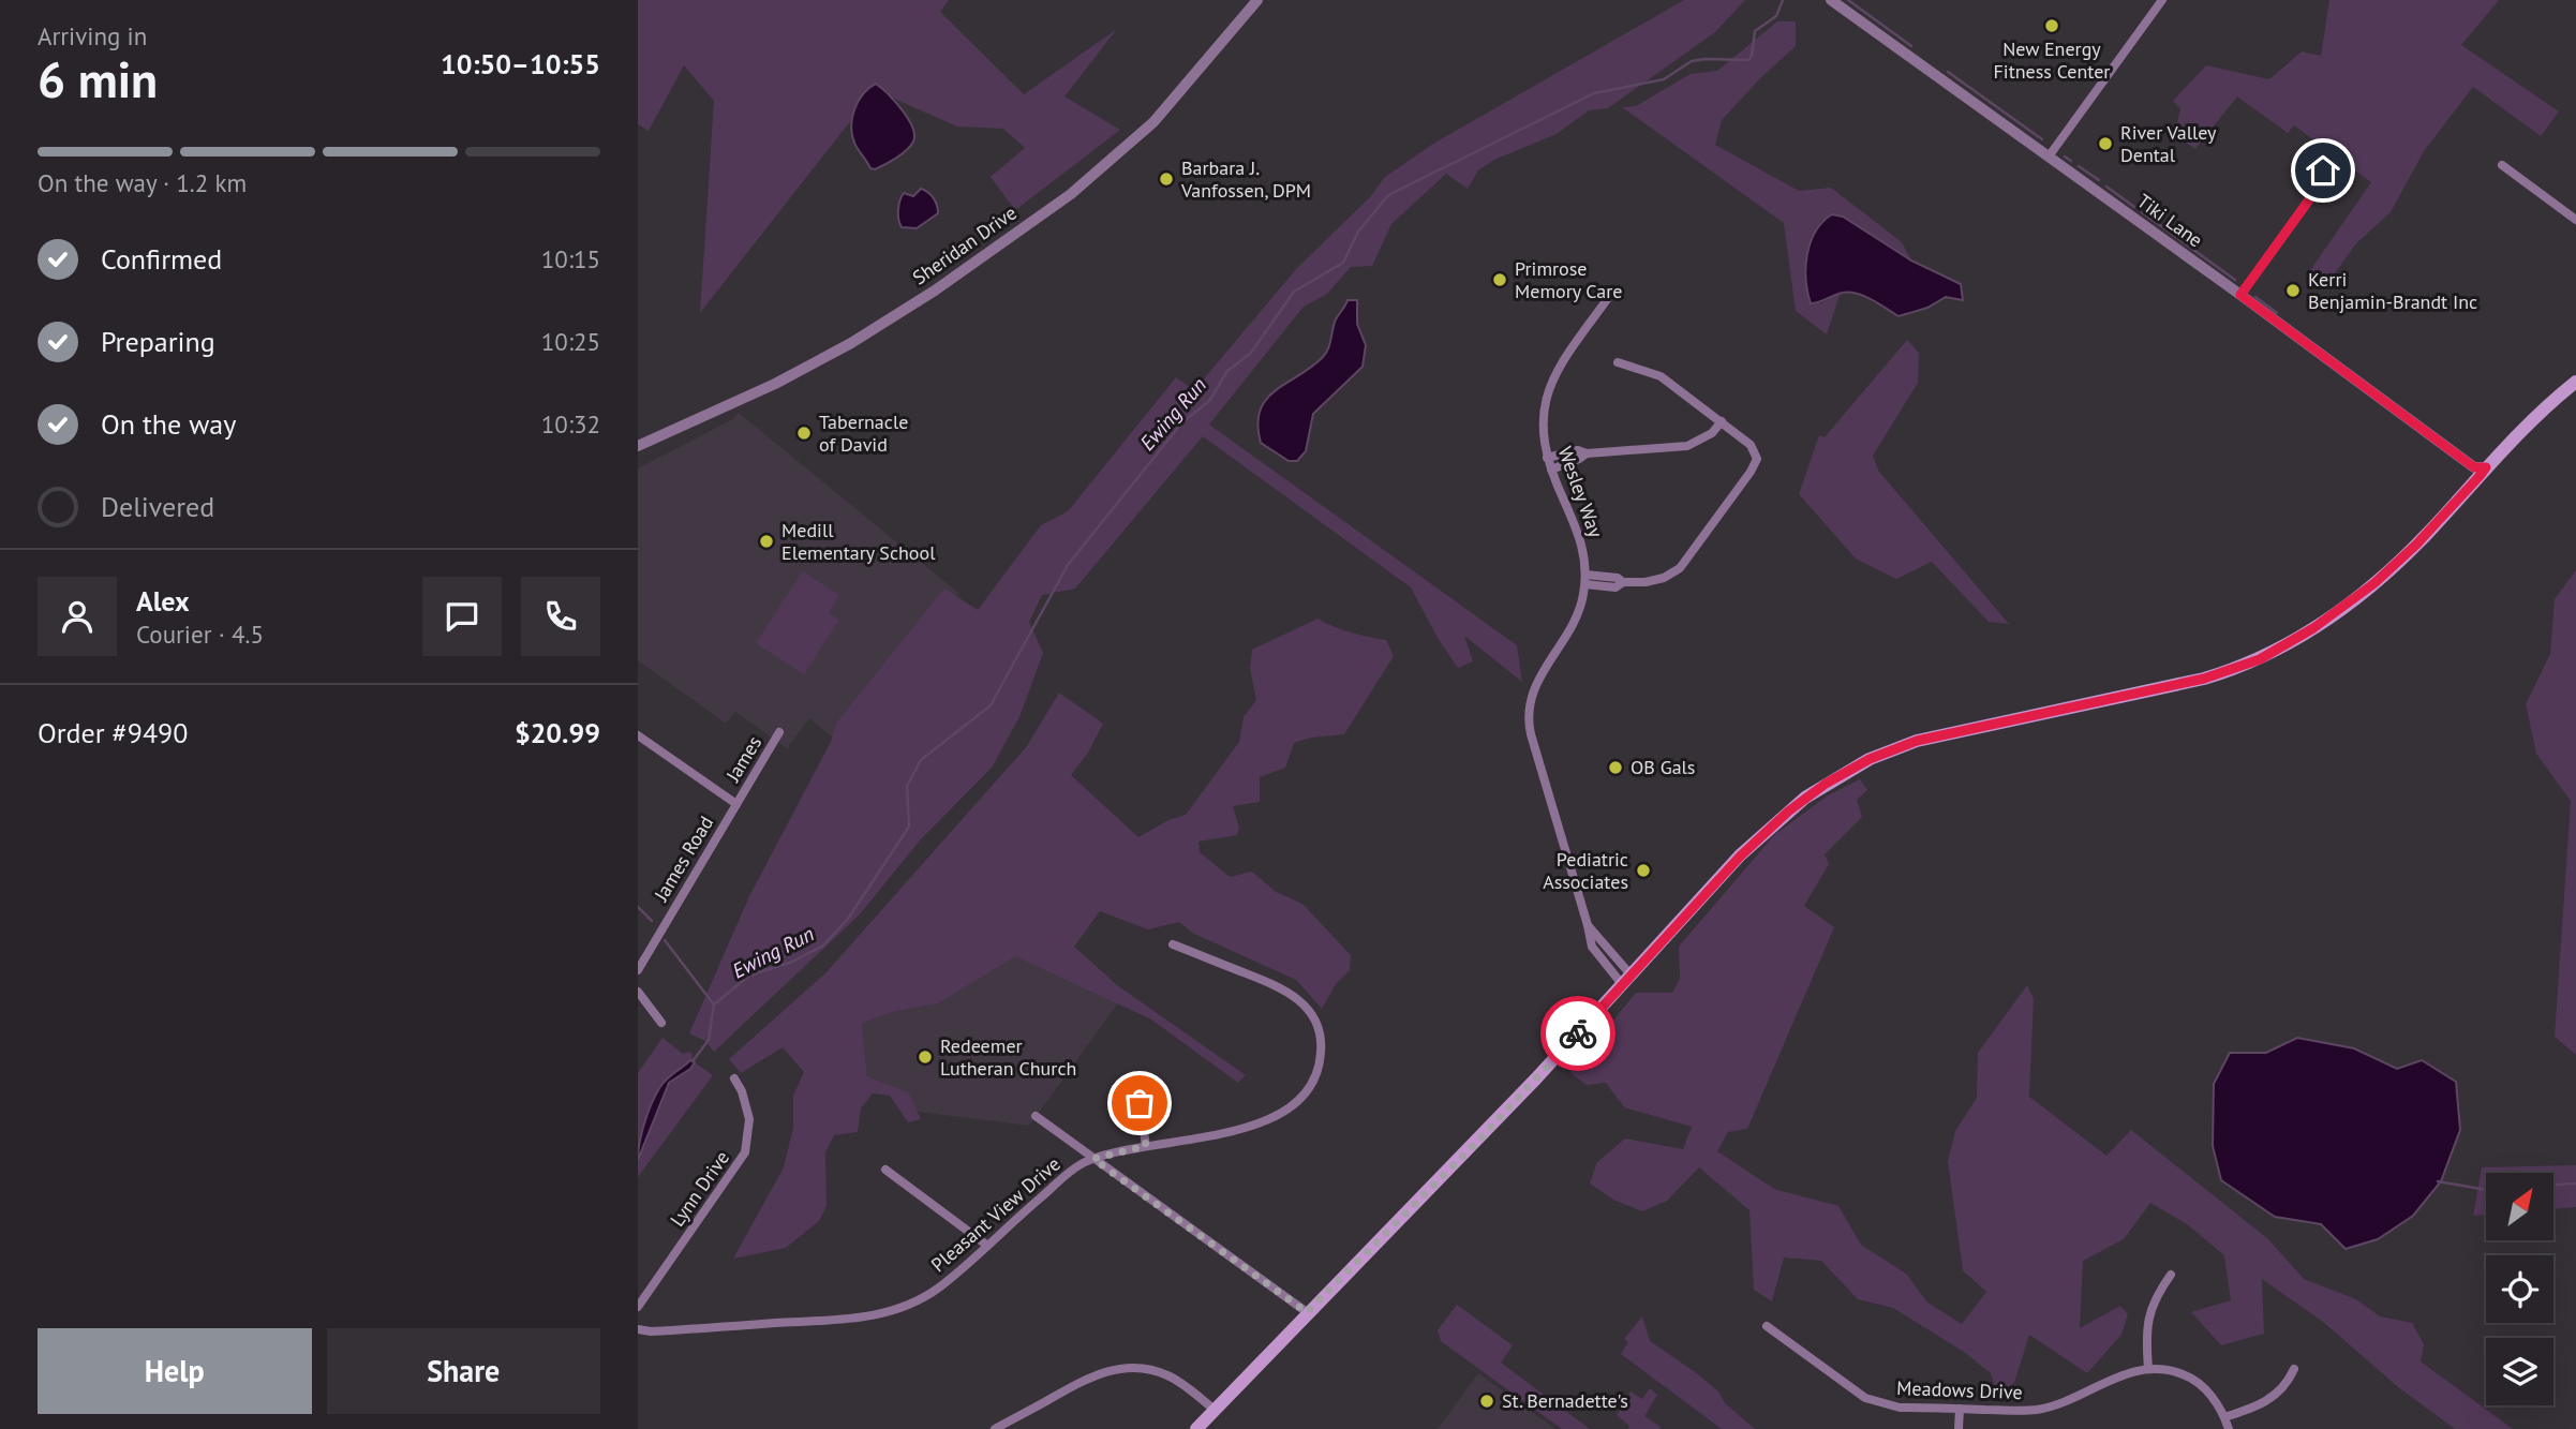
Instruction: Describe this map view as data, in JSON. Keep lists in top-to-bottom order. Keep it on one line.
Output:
{"streets":{"street":["Tiki Lane","Sheridan Drive","Wesley Way","James","James Road","Lynn Drive","Pleasant View Drive","Meadows Drive"]},"crossings":[["James","James Road"]],"water":["Ewing Run"],"places":["New Energy Fitness Center","River Valley Dental","Barbara J. Vanfossen, DPM","Primrose Memory Care","Kerri Benjamin-Brandt Inc","Tabernacle of David","Medill Elementary School","OB Gals","Pediatric Associates","Redeemer Lutheran Church","St. Bernadette's"],"north":"top right","page":{"heading":["6 min","Arriving in","10:50–10:55"],"panel":["Alex","Courier · 4.5","Order #9490","$20.99"],"bar":"On the way · 1.2 km","list":[["Confirmed","10:15"],["Preparing","10:25"],["On the way","10:32"],"Delivered"],"buttons":["Help","Share"]}}
